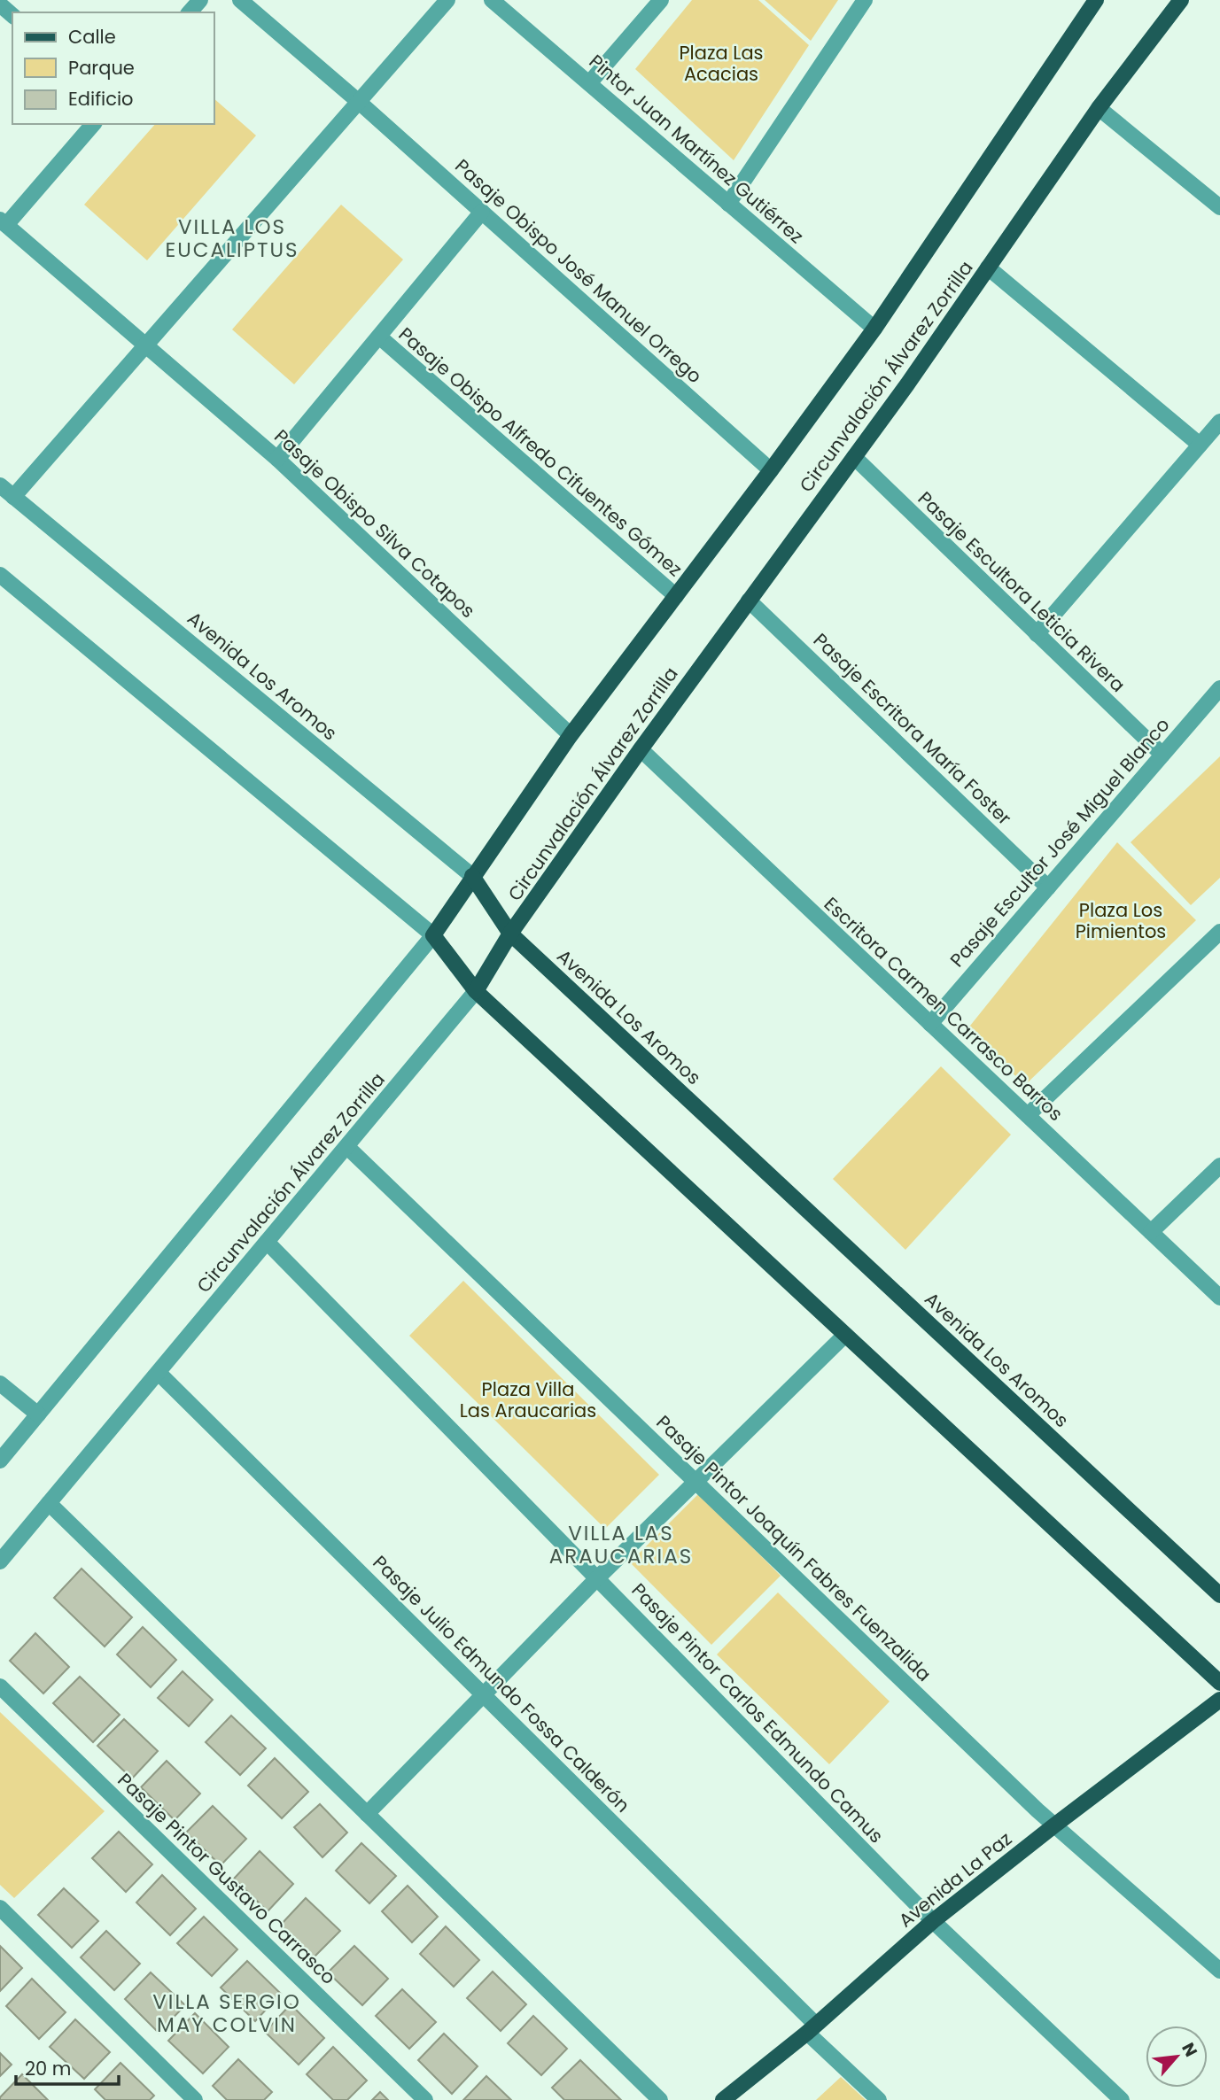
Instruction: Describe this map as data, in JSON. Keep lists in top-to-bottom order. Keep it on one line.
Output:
{"streets":{"main road":["Circunvalación Álvarez Zorrilla","Avenida Los Aromos","Avenida La Paz"],"street":["Pintor Juan Martínez Gutiérrez","Pasaje Obispo José Manuel Orrego","Pasaje Obispo Alfredo Cifuentes Gómez","Pasaje Obispo Silva Cotapos","Pasaje Escultora Leticia Rivera","Pasaje Escritora María Foster","Pasaje Escultor José Miguel Blanco","Escritora Carmen Carrasco Barros","Pasaje Pintor Joaquín Fabres Fuenzalida","Pasaje Julio Edmundo Fossa Calderón","Pasaje Pintor Carlos Edmundo Camus","Pasaje Pintor Gustavo Carrasco"]},"crossings":[["Pintor Juan Martínez Gutiérrez","Circunvalación Álvarez Zorrilla"],["Pasaje Obispo José Manuel Orrego","Circunvalación Álvarez Zorrilla"],["Circunvalación Álvarez Zorrilla","Pasaje Obispo Alfredo Cifuentes Gómez"],["Circunvalación Álvarez Zorrilla","Pasaje Obispo Silva Cotapos"],["Circunvalación Álvarez Zorrilla","Pasaje Escultora Leticia Rivera"],["Circunvalación Álvarez Zorrilla","Avenida Los Aromos"],["Circunvalación Álvarez Zorrilla","Pasaje Escritora María Foster"],["Circunvalación Álvarez Zorrilla","Escritora Carmen Carrasco Barros"],["Circunvalación Álvarez Zorrilla","Pasaje Pintor Joaquín Fabres Fuenzalida"],["Circunvalación Álvarez Zorrilla","Pasaje Julio Edmundo Fossa Calderón"],["Circunvalación Álvarez Zorrilla","Pasaje Pintor Carlos Edmundo Camus"],["Pasaje Escultora Leticia Rivera","Pasaje Escultor José Miguel Blanco"],["Pasaje Escritora María Foster","Pasaje Escultor José Miguel Blanco"],["Pasaje Escultor José Miguel Blanco","Escritora Carmen Carrasco Barros"],["Pasaje Pintor Joaquín Fabres Fuenzalida","Avenida La Paz"],["Pasaje Julio Edmundo Fossa Calderón","Avenida La Paz"],["Pasaje Pintor Carlos Edmundo Camus","Avenida La Paz"]],"districts":["VILLA LOS EUCALIPTUS","VILLA LAS ARAUCARIAS","VILLA SERGIO MAY COLVIN"],"parks":["Plaza Las Acacias","Plaza Los Pimientos","Plaza Villa Las Araucarias"],"legend":["Calle","Parque","Edificio"],"scale_bar":"20 m","north":"top right"}
